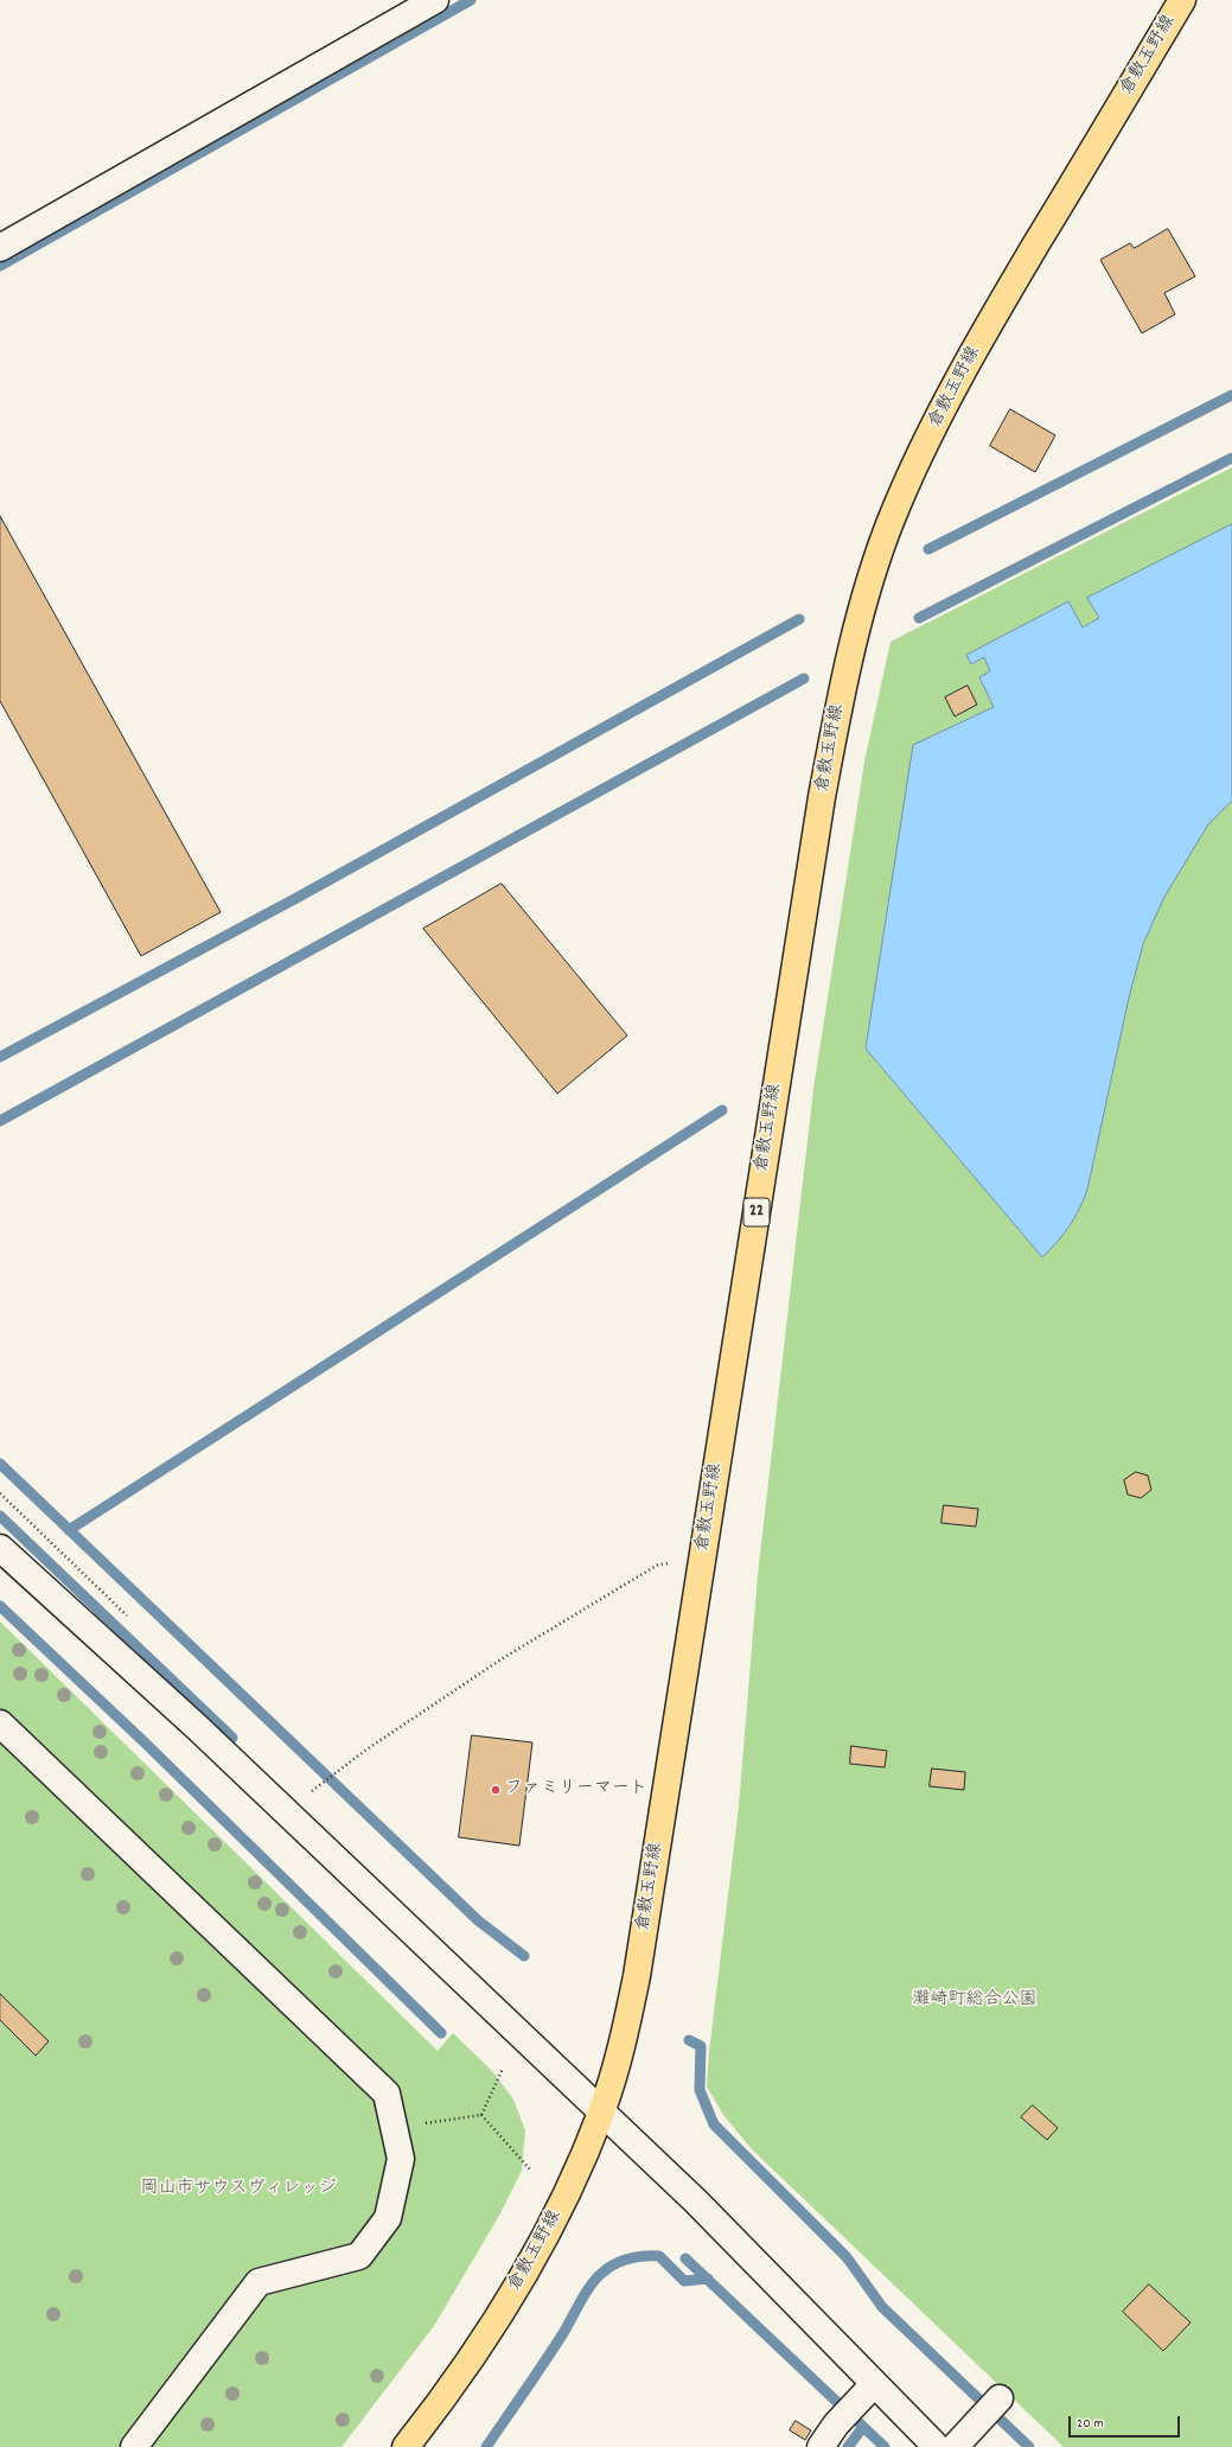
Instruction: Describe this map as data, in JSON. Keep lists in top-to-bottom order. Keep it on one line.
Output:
{"streets":{"main road":["倉敷玉野線","22"]},"parks":["灘崎町総合公園","岡山市サウスヴィレッジ"],"places":["ファミリーマート"],"scale_bar":"20 m"}
